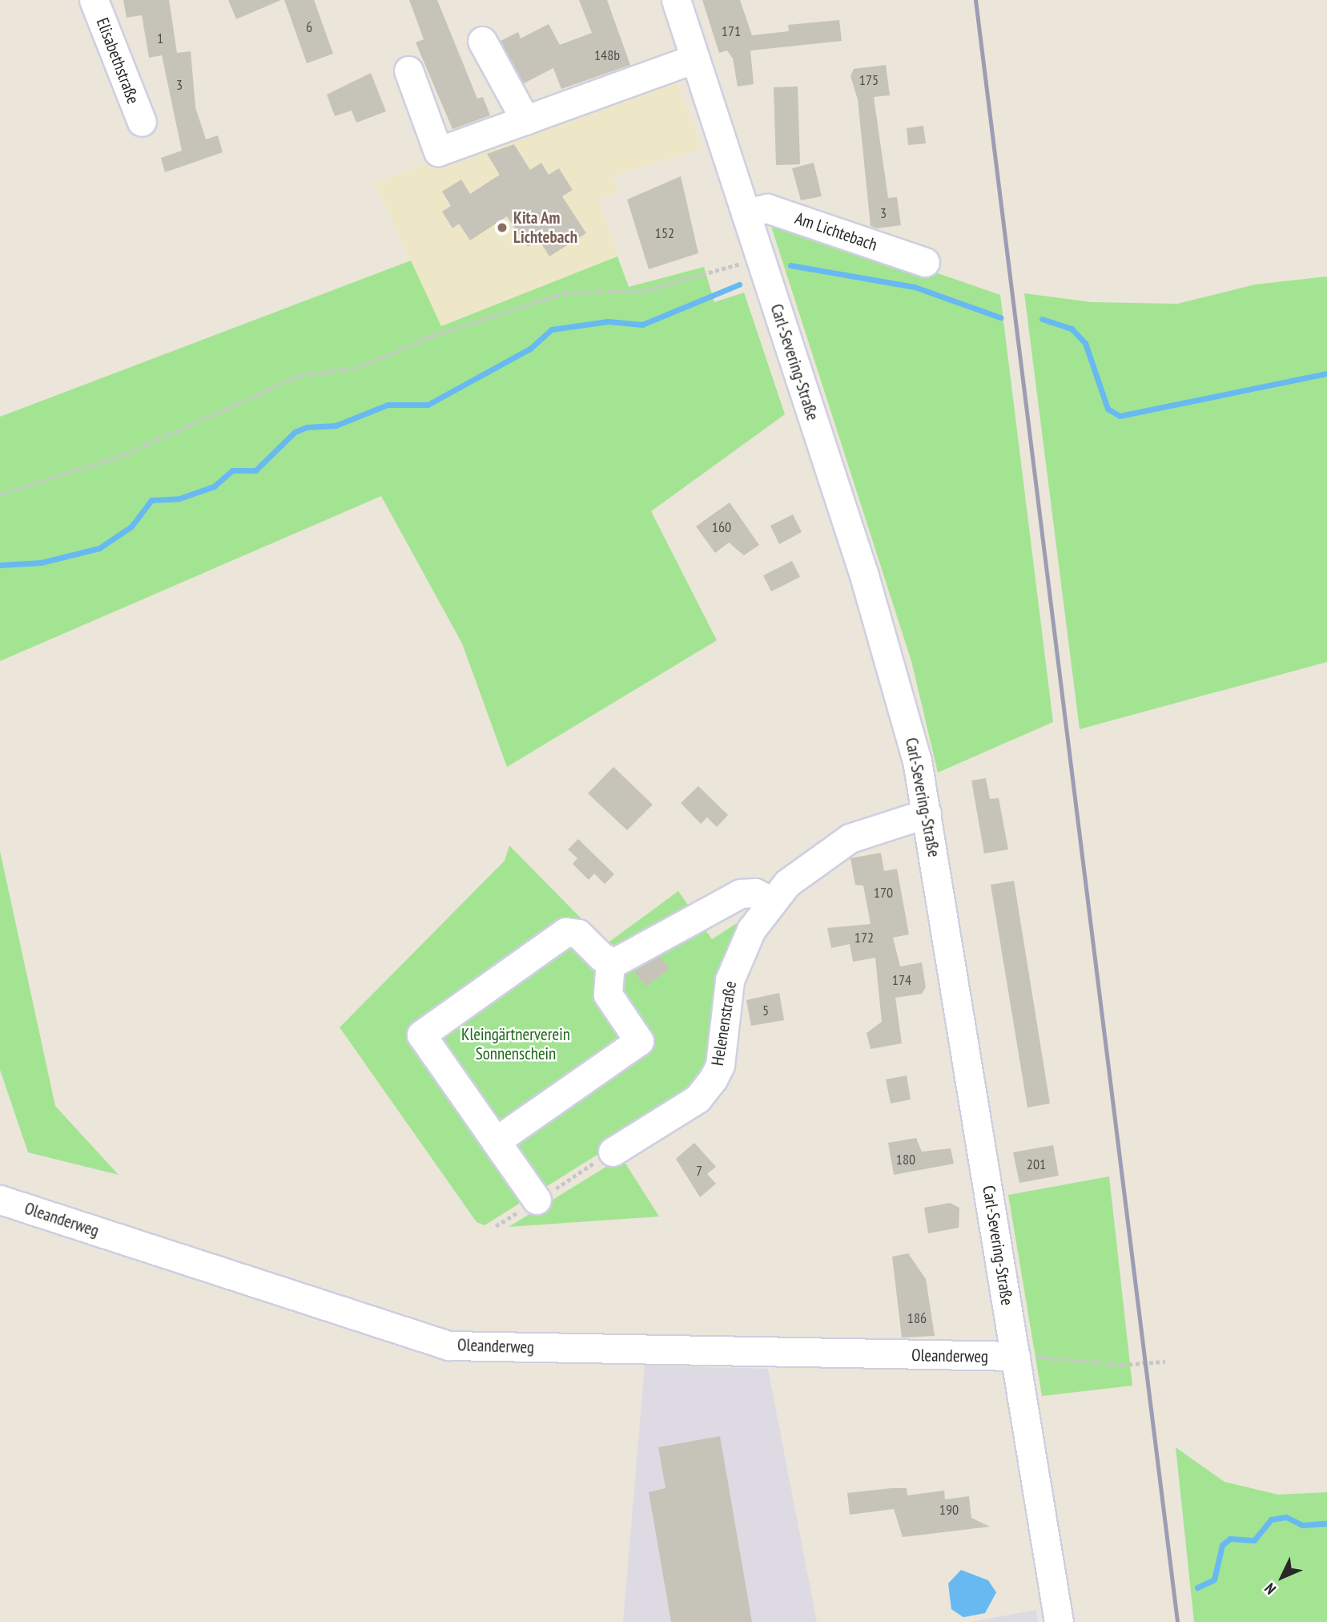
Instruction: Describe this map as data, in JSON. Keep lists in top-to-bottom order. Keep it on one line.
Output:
{"streets":{"street":["Elisabethstraße","Am Lichtebach","Carl-Severing-Straße","Helenenstraße","Oleanderweg"]},"crossings":[["Am Lichtebach","Carl-Severing-Straße"],["Carl-Severing-Straße","Helenenstraße"],["Carl-Severing-Straße","Oleanderweg"]],"parks":["Kleingärtnerverein Sonnenschein"],"places":["Kita Am Lichtebach"],"house_numbers":["6","171","1","148b","175","3","3","152","160","170","172","174","5","180","201","7","186","190"],"north":"bottom left"}
